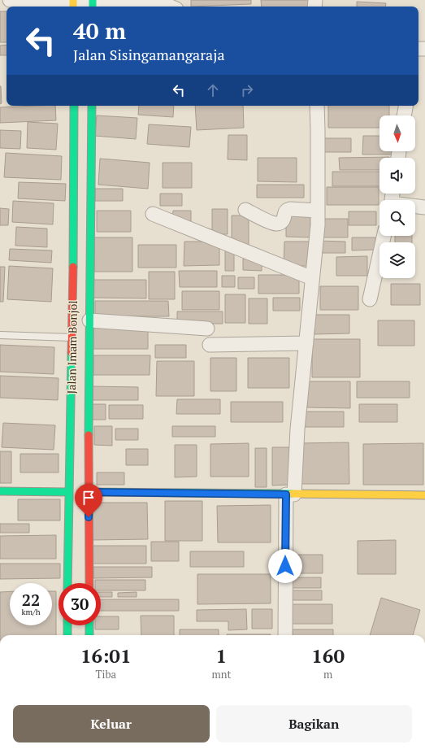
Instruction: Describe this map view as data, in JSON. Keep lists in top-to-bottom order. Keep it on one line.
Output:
{"streets":{"main road":["Jalan Imam Bonjol"]},"north":"bottom","page":{"turn":["40 m","Jalan Sisingamangaraja"],"speed":"22 km/h","limit":"30","eta":["16:01","Tiba","1","mnt","160","m"],"buttons":["Keluar","Bagikan"]}}
